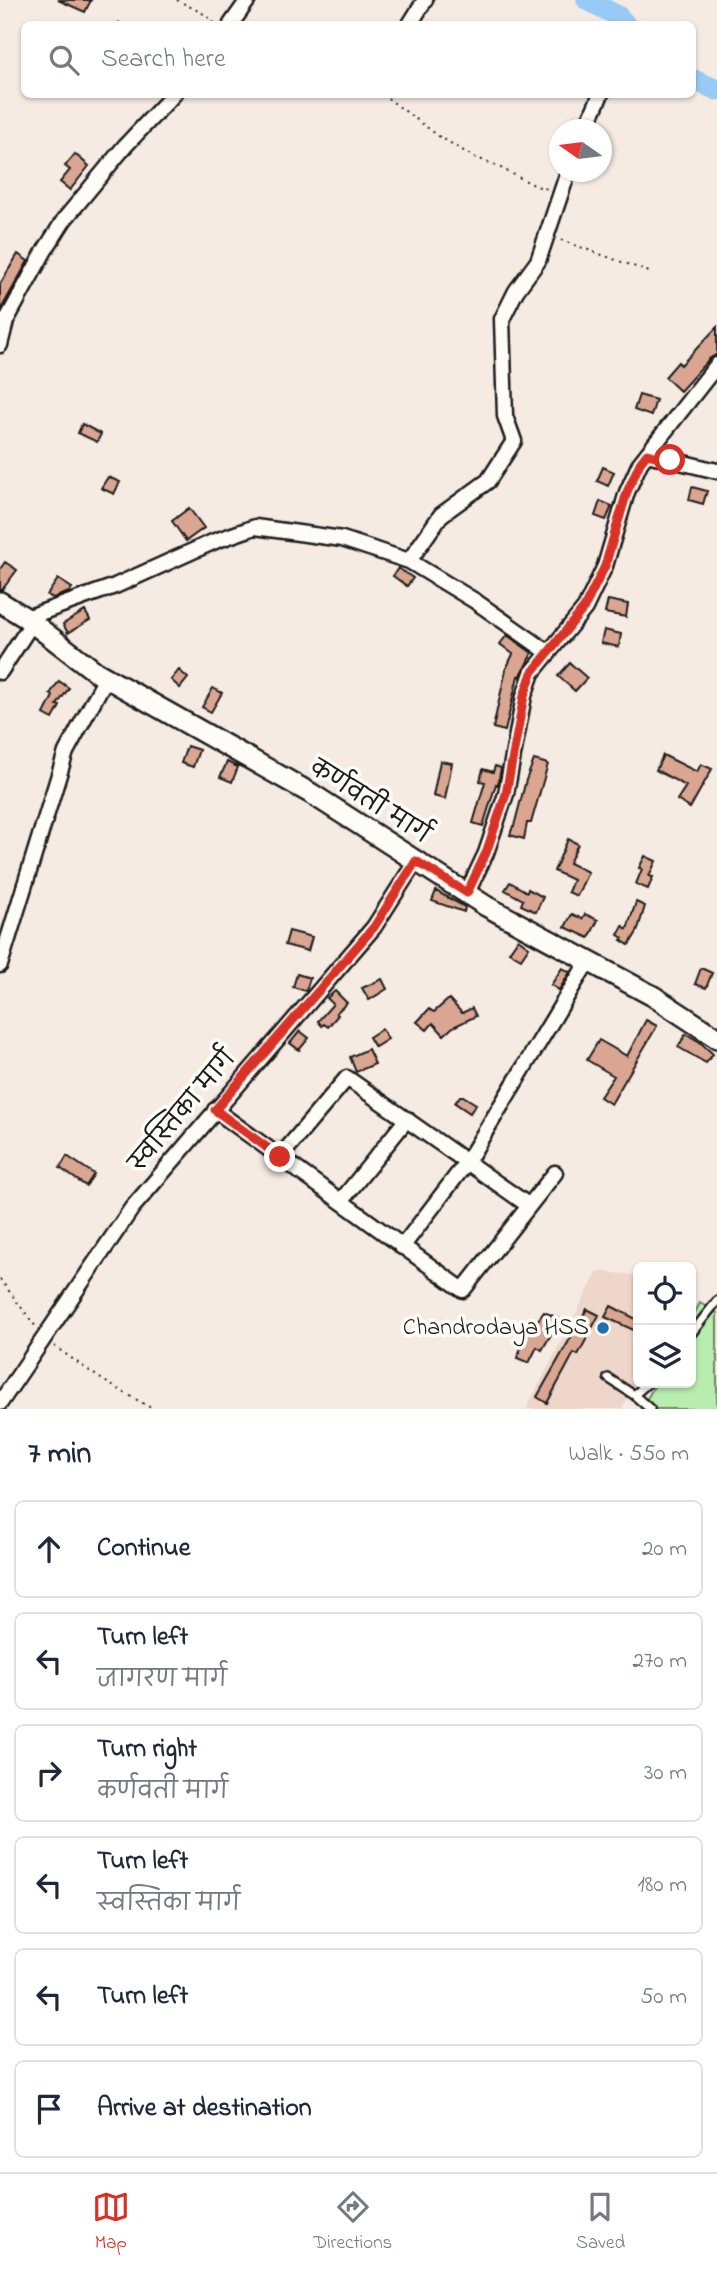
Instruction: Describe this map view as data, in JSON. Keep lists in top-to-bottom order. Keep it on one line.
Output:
{"streets":{"main road":["कर्णवती मार्ग"],"street":["स्वस्तिका मार्ग"]},"crossings":[["कर्णवती मार्ग","स्वस्तिका मार्ग"]],"places":["Chandrodaya HSS"],"north":"left","page":{"search":"Search here","heading":["7 min","Walk · 550 m"],"list":[["Continue","20 m"],["Turn left","जागरण मार्ग","270 m"],["Turn right","कर्णवती मार्ग","30 m"],["Turn left","स्वस्तिका मार्ग","180 m"],["Turn left","50 m"],"Arrive at destination"],"nav":["Map","Directions","Saved"]}}
